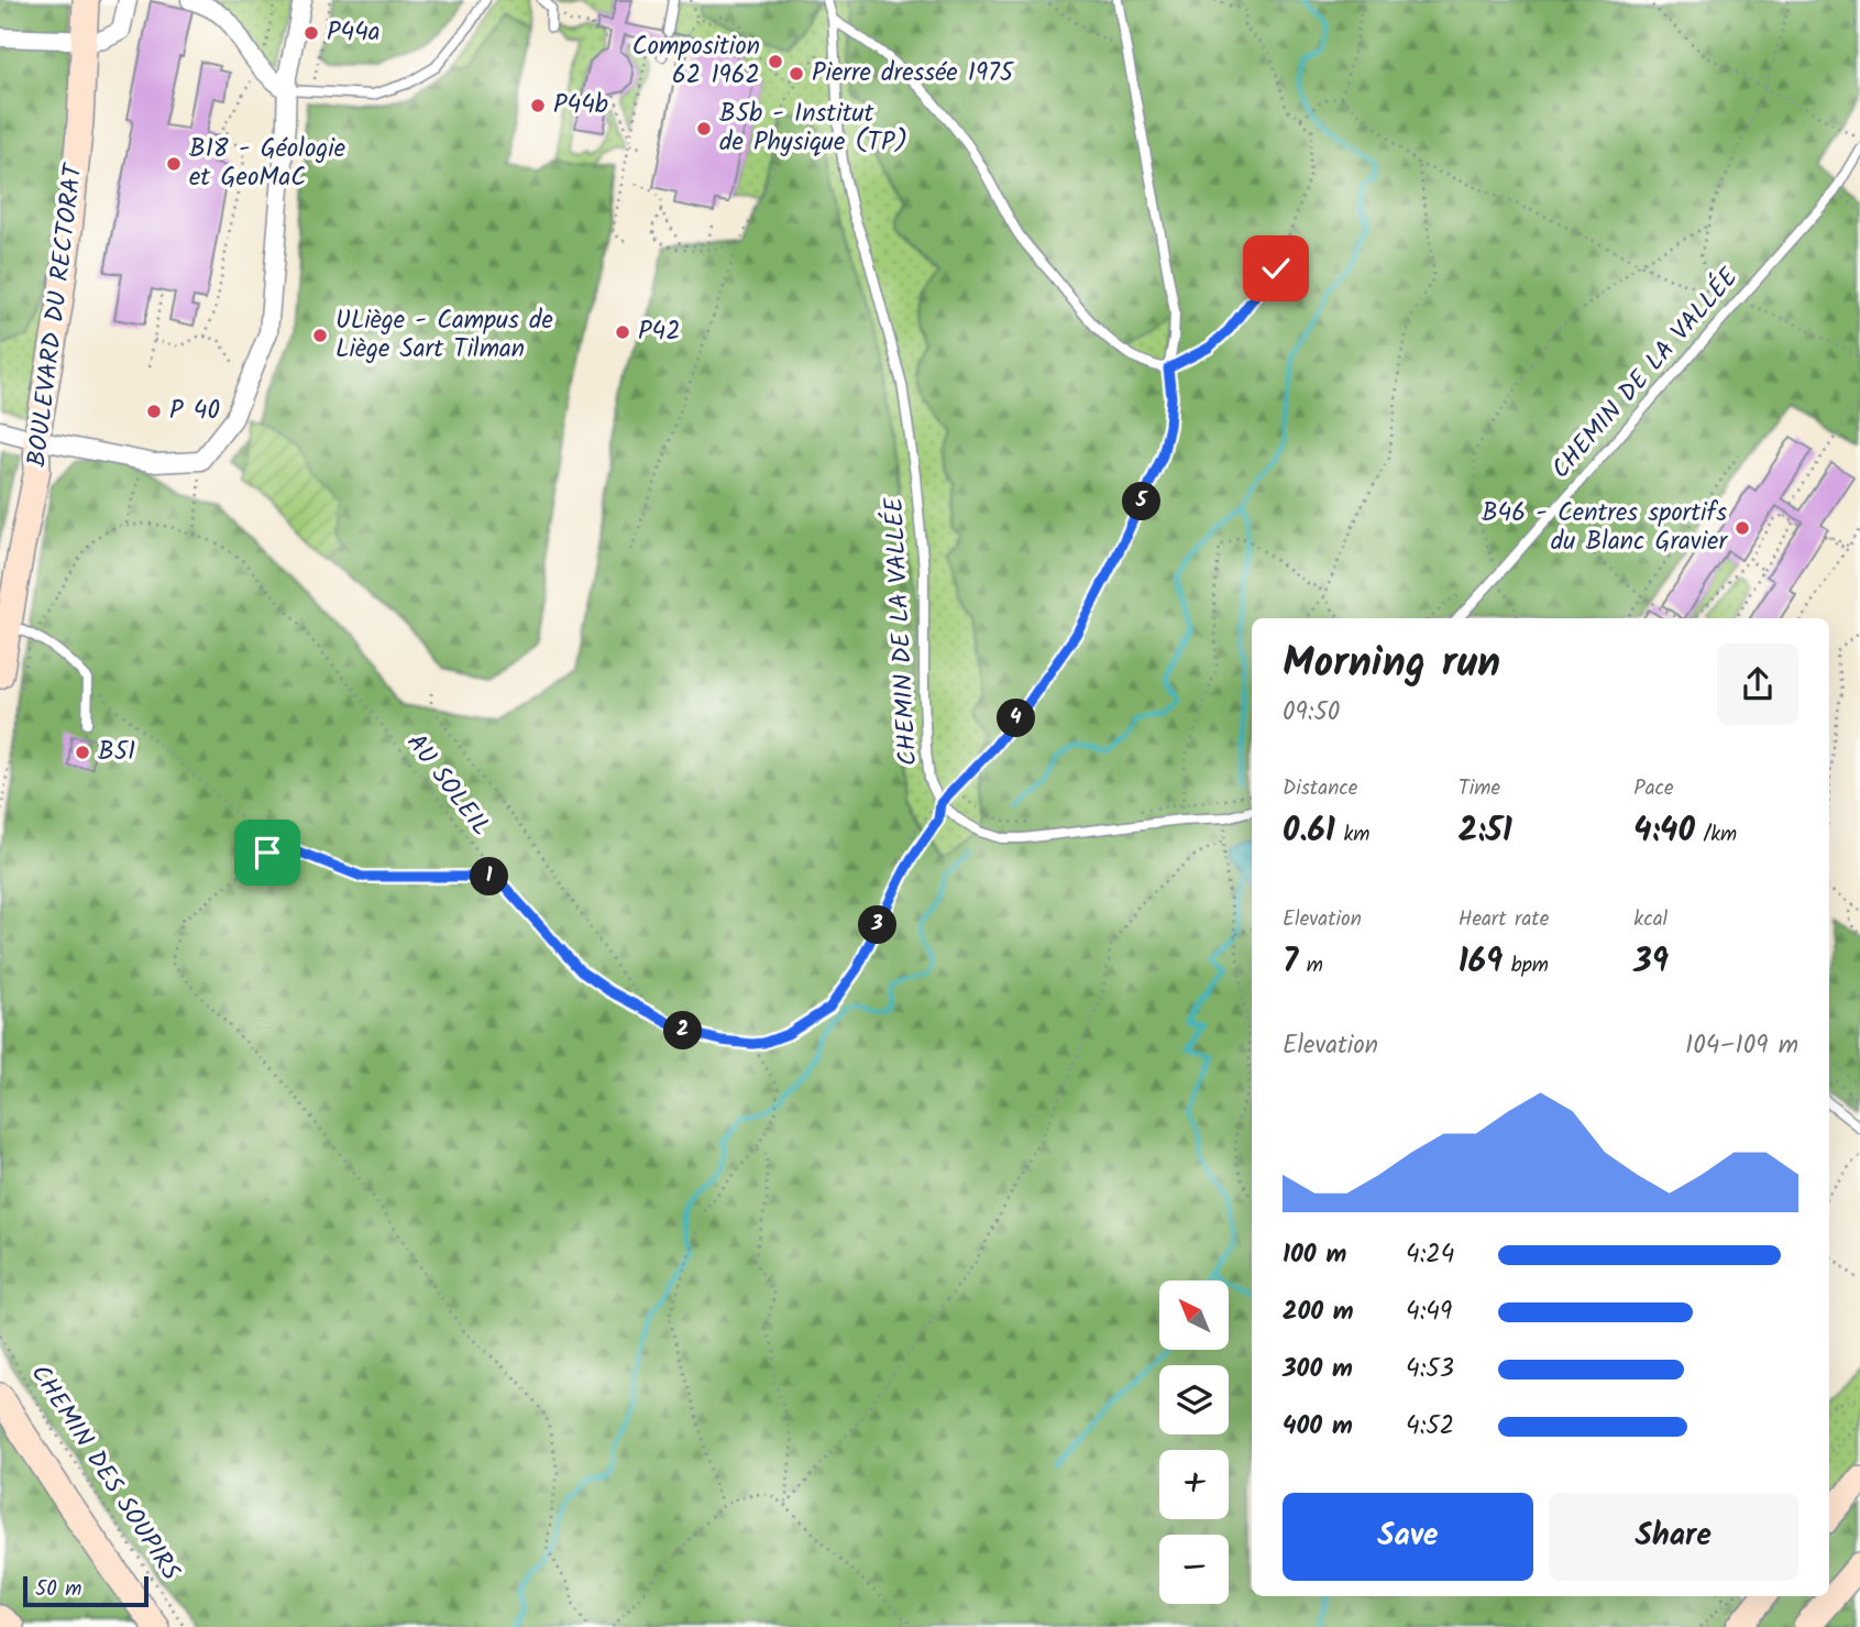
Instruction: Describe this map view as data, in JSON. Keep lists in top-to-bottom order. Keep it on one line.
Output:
{"streets":{"main road":["BOULEVARD DU RECTORAT"],"lane":["CHEMIN DE LA VALLÉE"],"path":["AU SOLEIL","CHEMIN DES SOUPIRS"]},"crossings":[["CHEMIN DE LA VALLÉE","AU SOLEIL"]],"places":["P44a","Composition 62 1962","Pierre dressée 1975","P44b","B5b - Institut de Physique (TP)","B18 - Géologie et GeoMaC","P42","ULiège - Campus de Liège Sart Tilman","P 40","B46 - Centres sportifs du Blanc Gravier","B51"],"scale_bar":"50 m","north":"top left","page":{"pins":["5","4","1","3","2"],"heading":["Morning run","09:50"],"stats":[["Distance","0.61 km"],["Time","2:51"],["Pace","4:40 /km"],["Elevation","7 m"],["Heart rate","169 bpm"],["kcal","39"]],"chart":["Elevation","104–109 m"],"list":[{"name":"100 m","note":"4:24"},{"name":"200 m","note":"4:49"},{"name":"300 m","note":"4:53"},{"name":"400 m","note":"4:52"}],"map_buttons":["+","−"],"buttons":["Save","Share"],"scale":"50 m"}}
